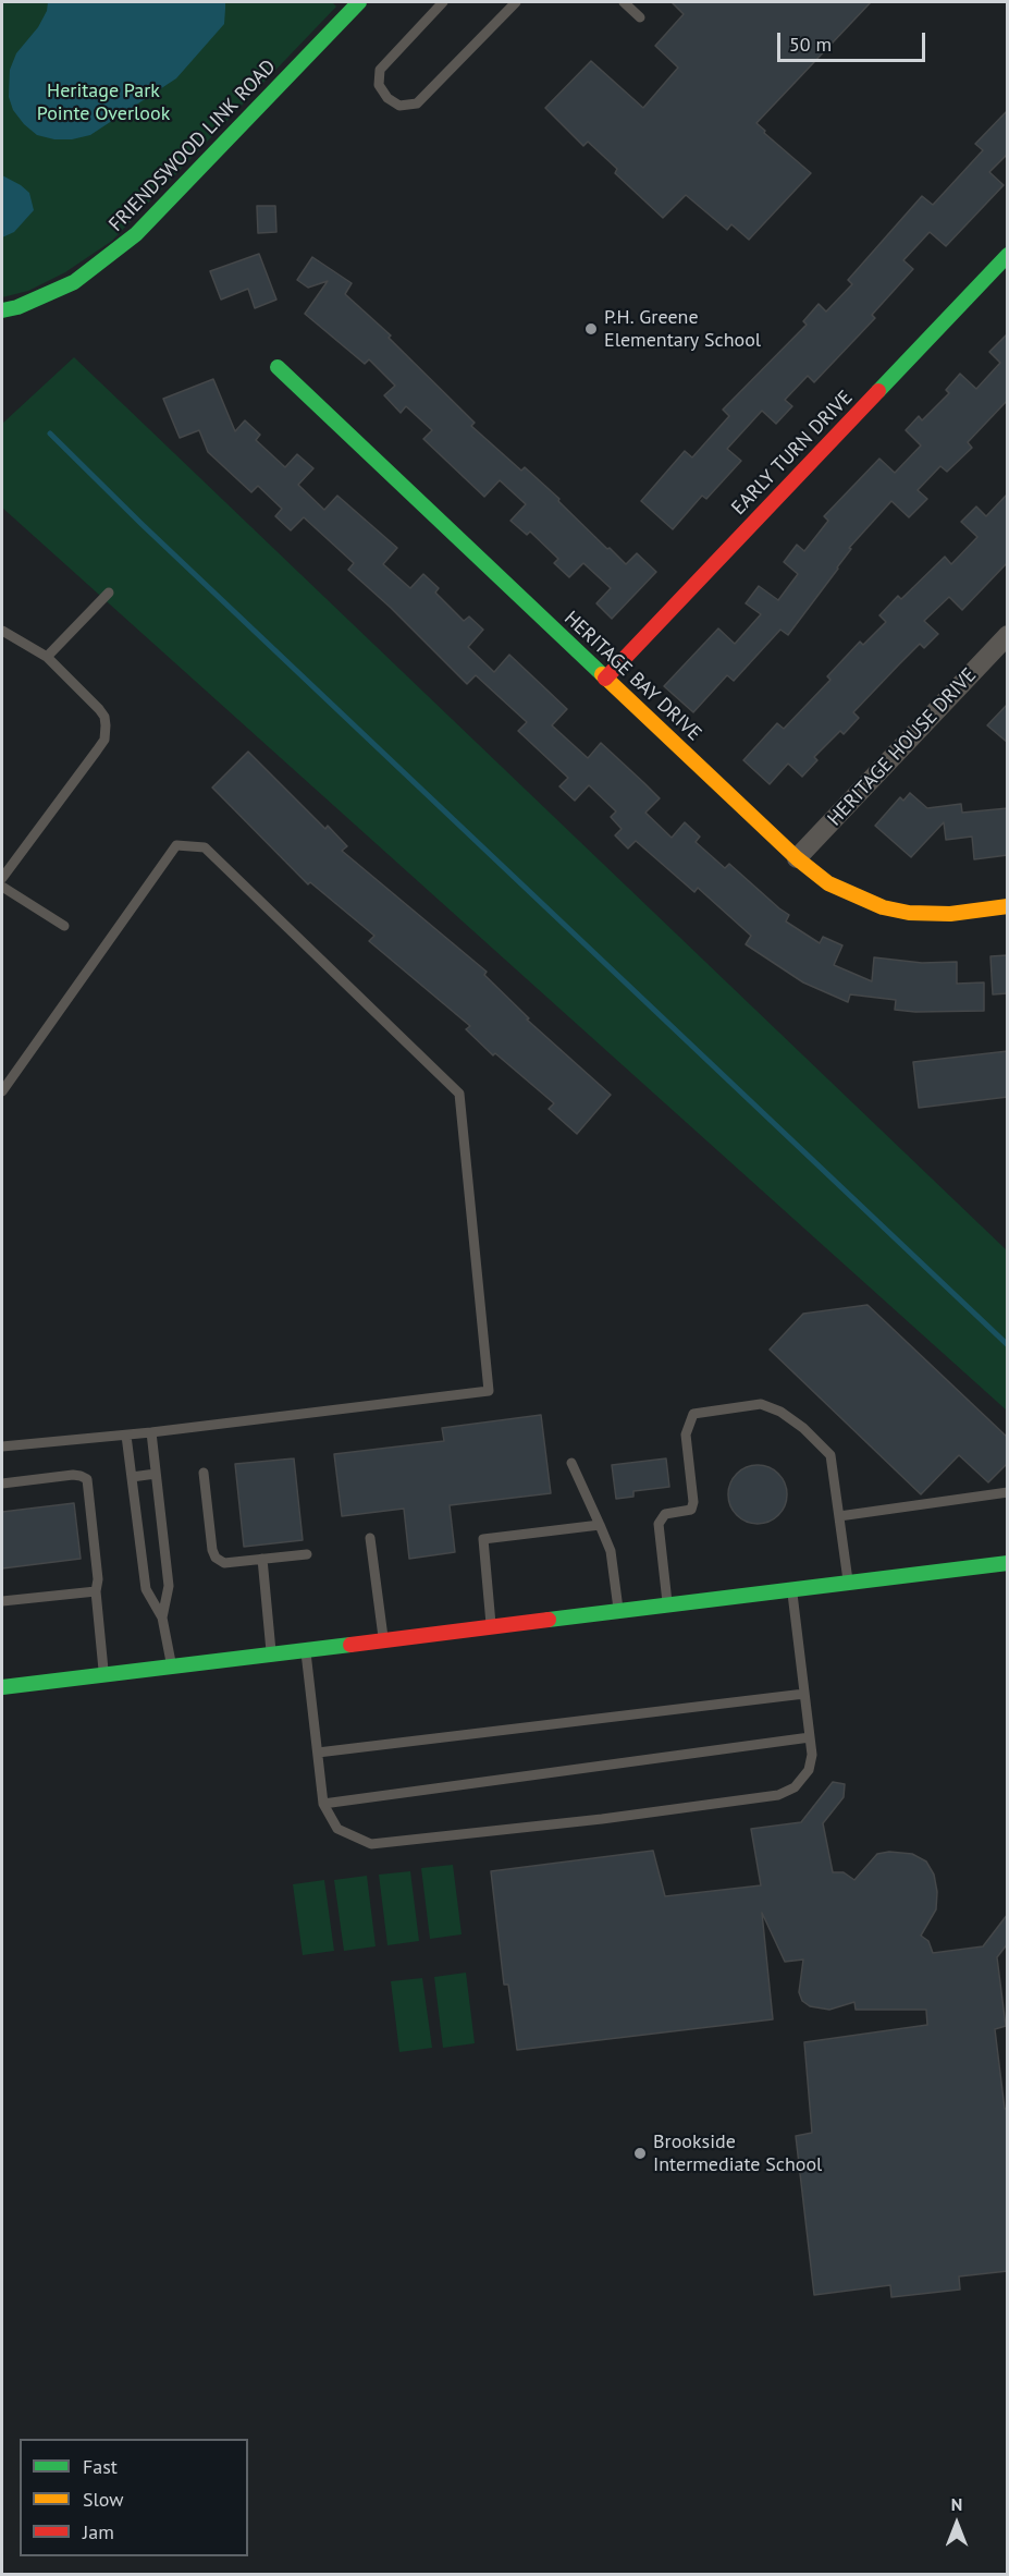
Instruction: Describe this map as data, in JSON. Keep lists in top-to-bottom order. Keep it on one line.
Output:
{"streets":{"street":["FRIENDSWOOD LINK ROAD","EARLY TURN DRIVE","HERITAGE BAY DRIVE","HERITAGE HOUSE DRIVE"]},"crossings":[["EARLY TURN DRIVE","HERITAGE BAY DRIVE"],["HERITAGE BAY DRIVE","HERITAGE HOUSE DRIVE"]],"parks":["Heritage Park Pointe Overlook"],"places":["P.H. Greene Elementary School","Brookside Intermediate School"],"legend":["Fast","Slow","Jam"],"scale_bar":"50 m","north":"top"}
